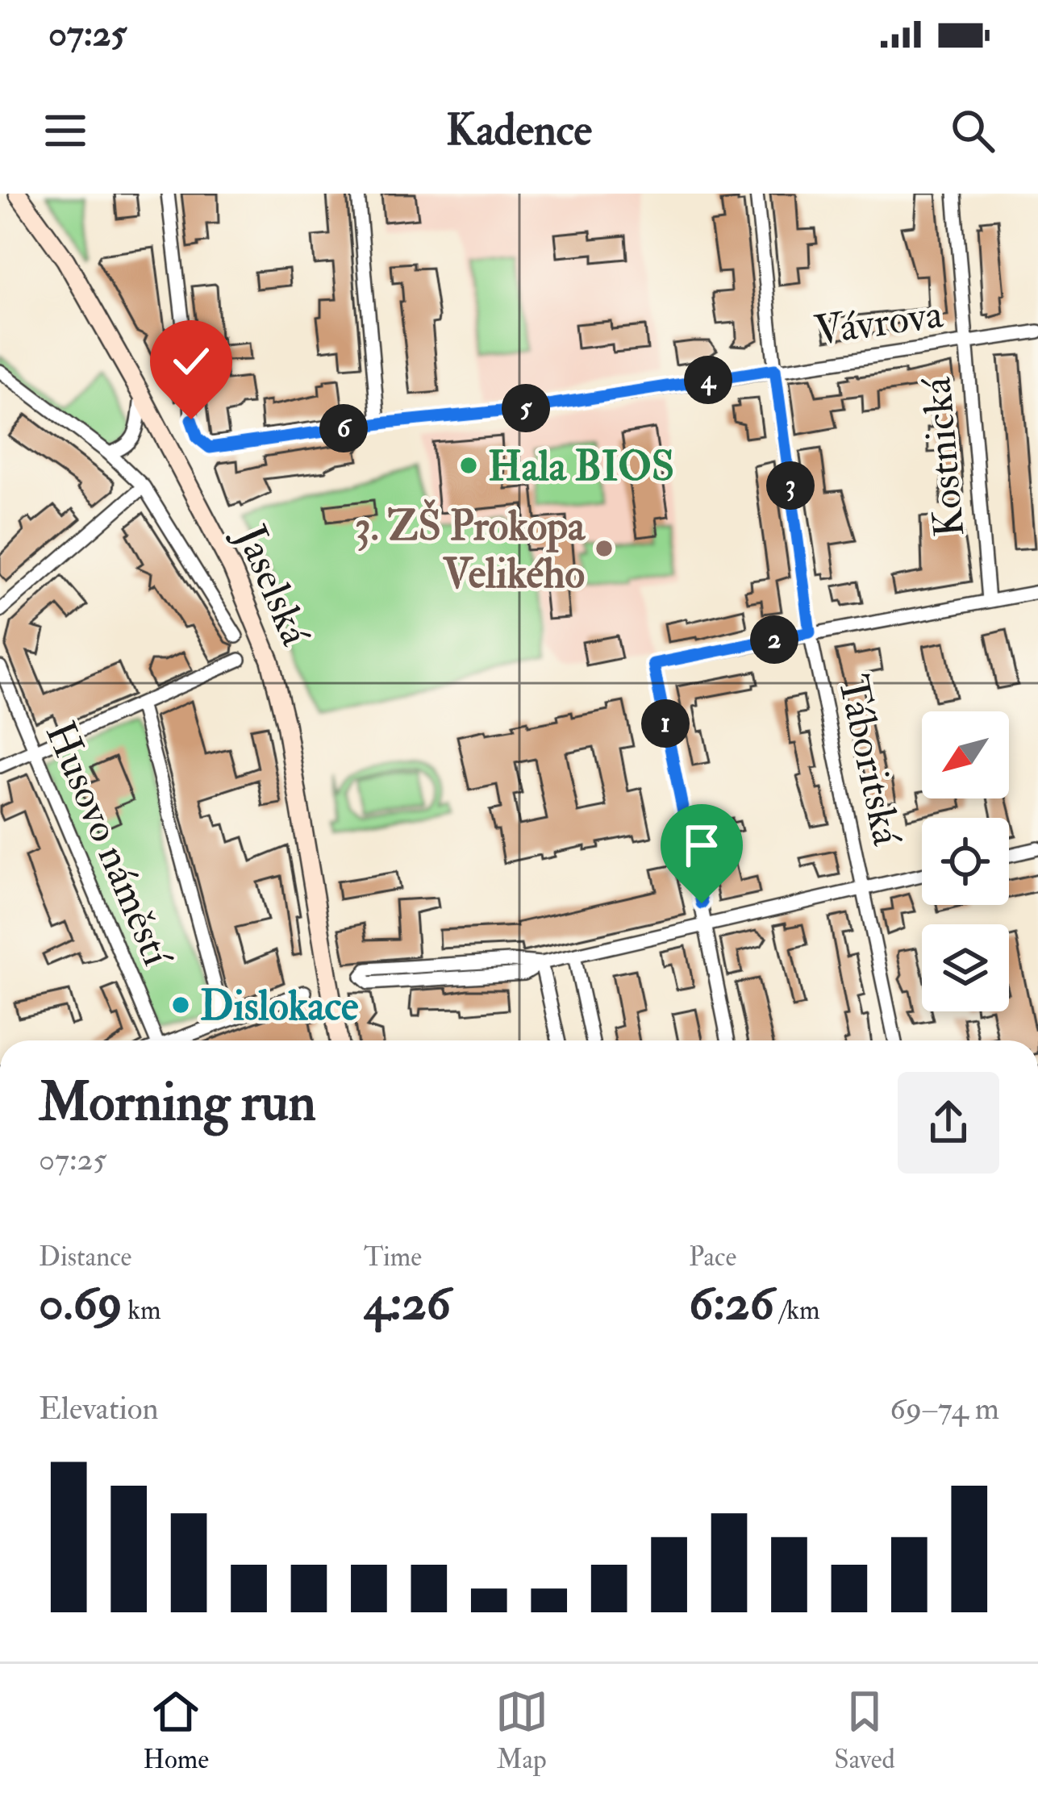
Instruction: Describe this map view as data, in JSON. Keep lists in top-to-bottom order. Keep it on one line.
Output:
{"streets":{"street":["Vávrova","Kostnická","Jaselská","Táboritská","Husovo náměstí"]},"crossings":[["Vávrova","Kostnická"],["Vávrova","Táboritská"]],"places":["Hala BIOS","3. ZŠ Prokopa Velikého","Dislokace"],"north":"bottom left","page":{"status":"07:25","header":"Kadence","pins":["4","5","6","3","2","1"],"heading":["Morning run","07:25"],"stats":[["Distance","0.69 km"],["Time","4:26"],["Pace","6:26 /km"]],"chart":["Elevation","69–74 m"],"tabs":["Home","Map","Saved"]}}
